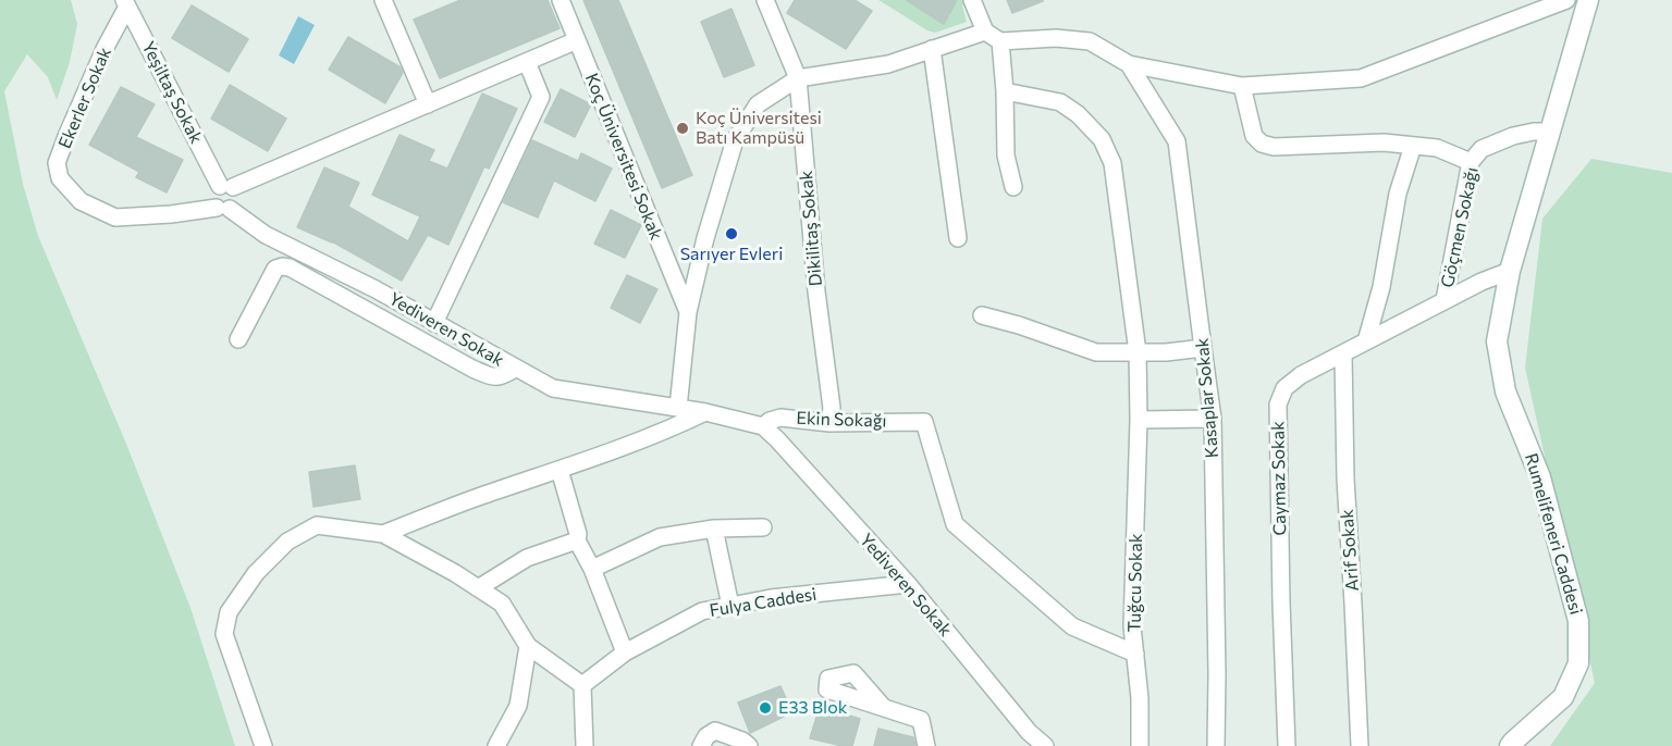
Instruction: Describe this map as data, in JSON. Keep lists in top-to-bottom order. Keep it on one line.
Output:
{"streets":{"street":["Yeşiltaş Sokak","Ekerler Sokak","Koç Üniversitesi Sokak","Göçmen Sokağı","Dikilitaş Sokak","Yediveren Sokak","Kasaplar Sokak","Ekin Sokağı","Caymaz Sokak","Rumelifeneri Caddesi","Arif Sokak","Tuğcu Sokak","Fulya Caddesi"]},"crossings":[["Yeşiltaş Sokak","Ekerler Sokak"],["Ekerler Sokak","Yediveren Sokak"],["Göçmen Sokağı","Caymaz Sokak"],["Göçmen Sokağı","Rumelifeneri Caddesi"],["Dikilitaş Sokak","Ekin Sokağı"],["Yediveren Sokak","Ekin Sokağı"],["Yediveren Sokak","Fulya Caddesi"],["Ekin Sokağı","Tuğcu Sokak"],["Caymaz Sokak","Rumelifeneri Caddesi"],["Caymaz Sokak","Arif Sokak"]],"places":["Koç Üniversitesi Batı Kampüsü","Sarıyer Evleri","E33 Blok"]}
